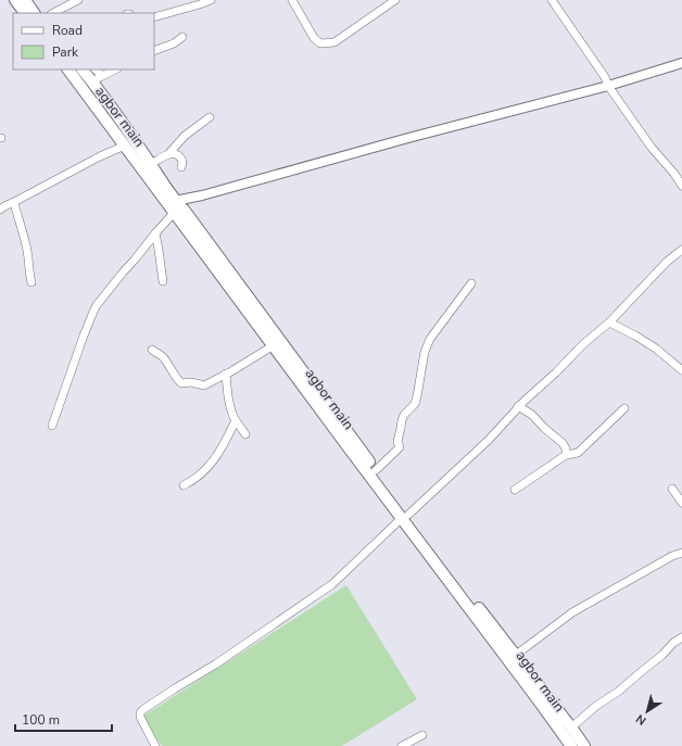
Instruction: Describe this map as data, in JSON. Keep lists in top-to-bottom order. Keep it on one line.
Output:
{"streets":{"main road":["agbor main"]},"legend":["Road","Park"],"scale_bar":"100 m","north":"bottom left"}
